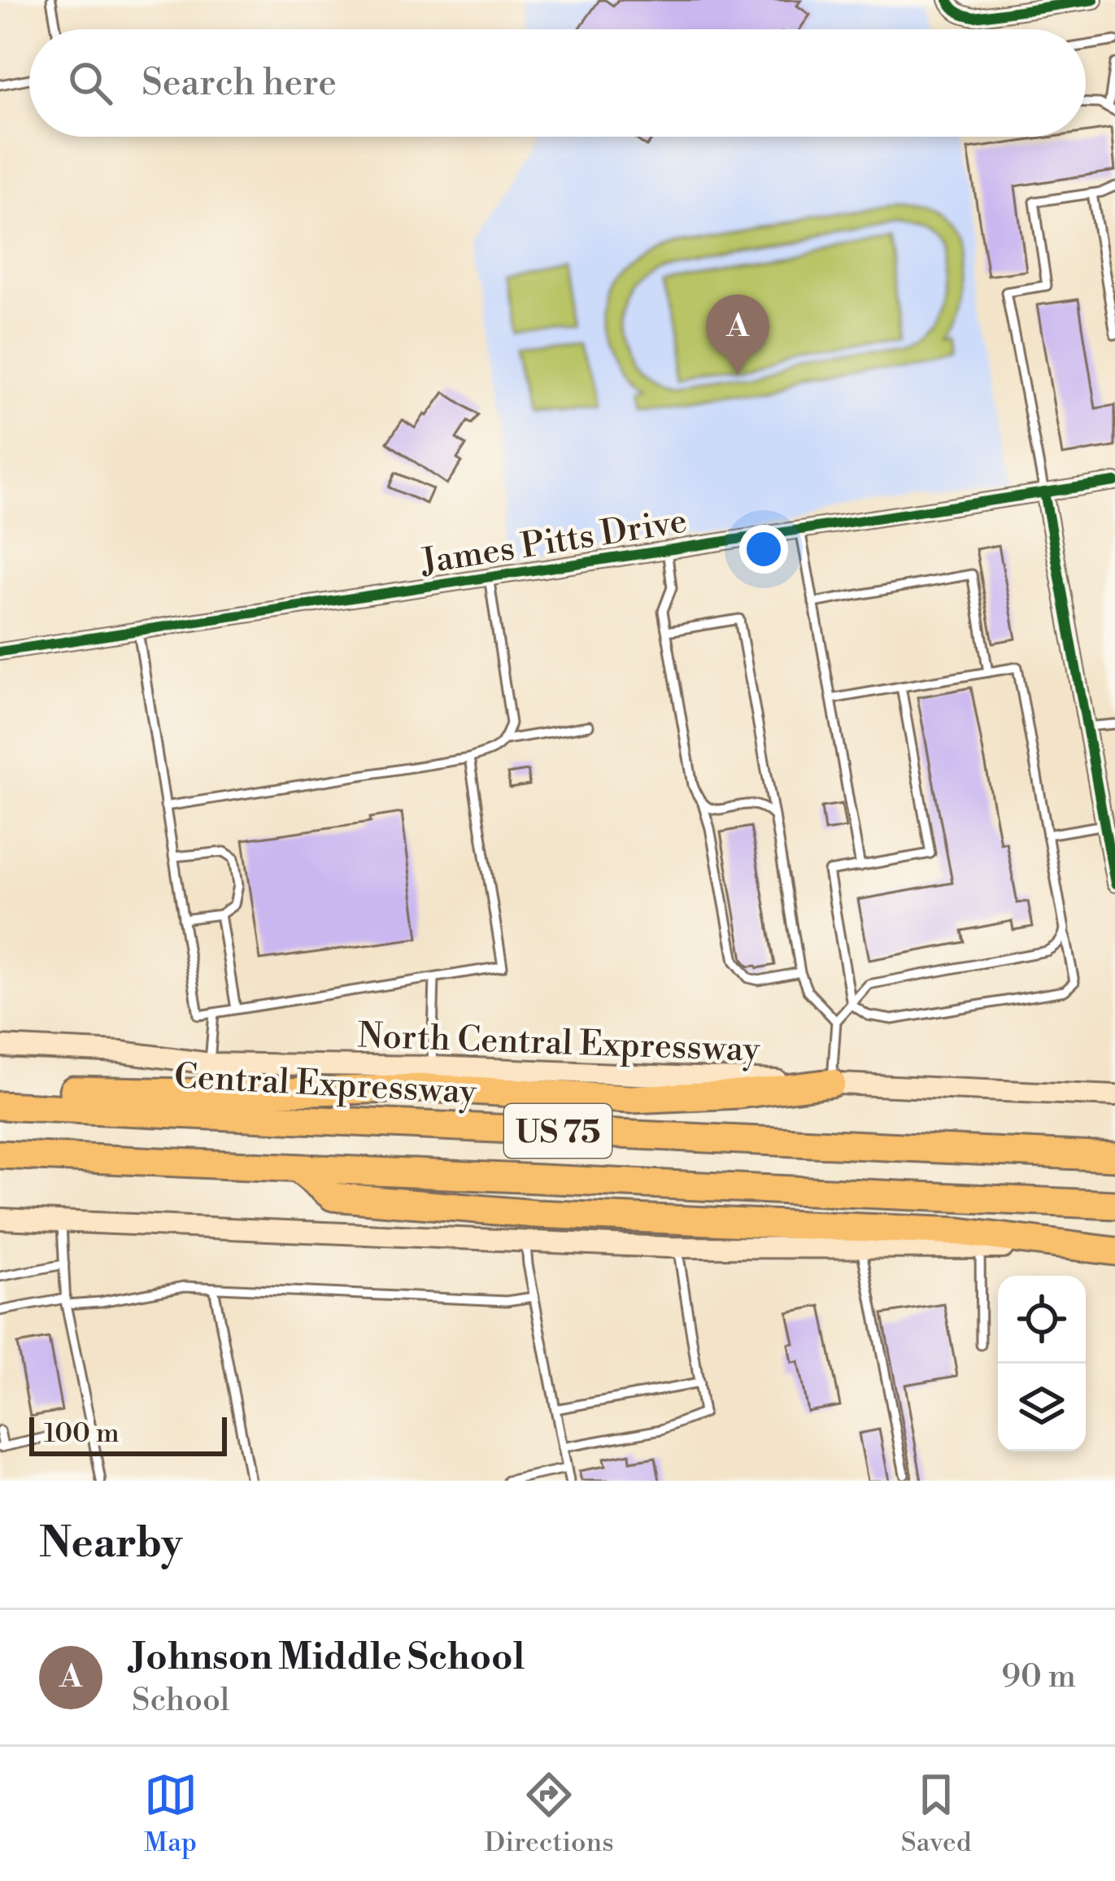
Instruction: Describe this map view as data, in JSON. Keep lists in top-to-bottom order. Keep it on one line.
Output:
{"streets":{"highway":["Central Expressway","US 75"],"main road":["North Central Expressway"],"street":["James Pitts Drive"]},"scale_bar":"100 m","page":{"search":"Search here","pins":"A","scale":"100 m","heading":"Nearby","list":[{"mark":"A","name":"Johnson Middle School","note":"School","value":"90 m"}],"nav":["Map","Directions","Saved"]}}
